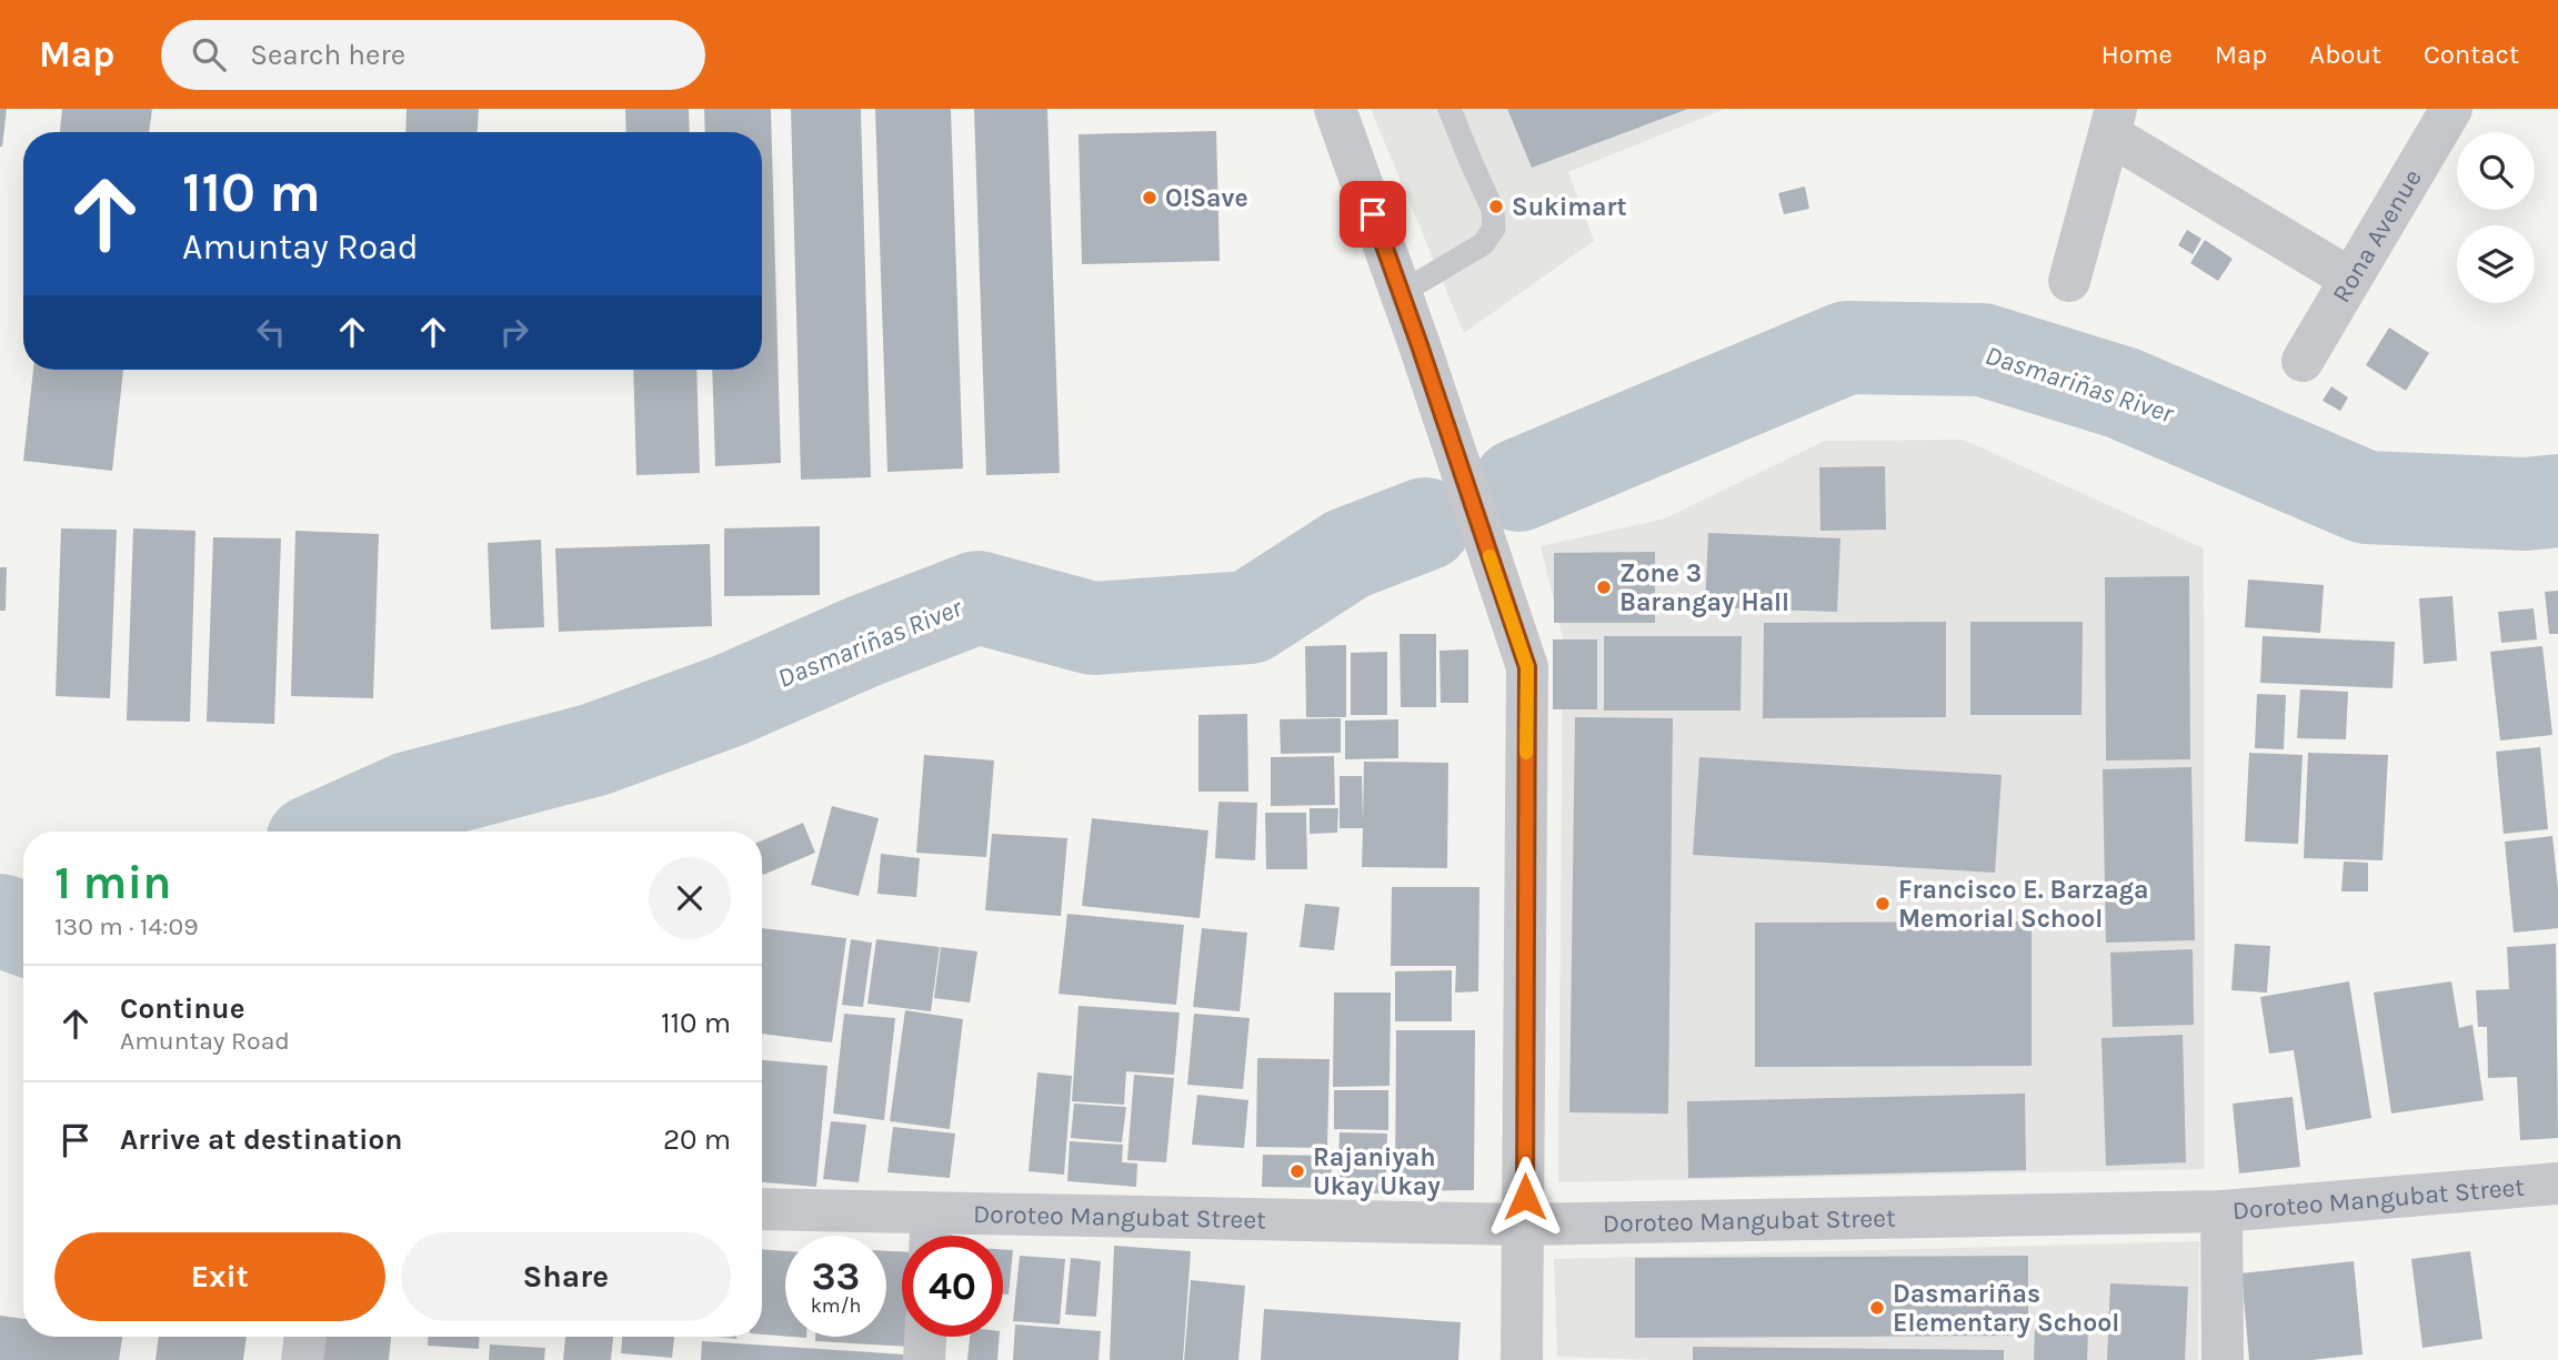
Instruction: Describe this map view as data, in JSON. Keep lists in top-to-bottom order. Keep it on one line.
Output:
{"streets":{"street":["Rona Avenue","Doroteo Mangubat Street"]},"water":["Dasmariñas River"],"places":["O!Save","Sukimart","Zone 3 Barangay Hall","Francisco E. Barzaga Memorial School","Rajaniyah Ukay Ukay","Dasmariñas Elementary School"],"page":{"header":"Map","search":"Search here","nav":["Home","Map","About","Contact"],"turn":["110 m","Amuntay Road"],"heading":["1 min","130 m · 14:09"],"list":[{"name":"Continue","note":"Amuntay Road","value":"110 m"},{"name":"Arrive at destination","value":"20 m"}],"buttons":["Exit","Share"],"speed":"33 km/h","limit":"40"}}
